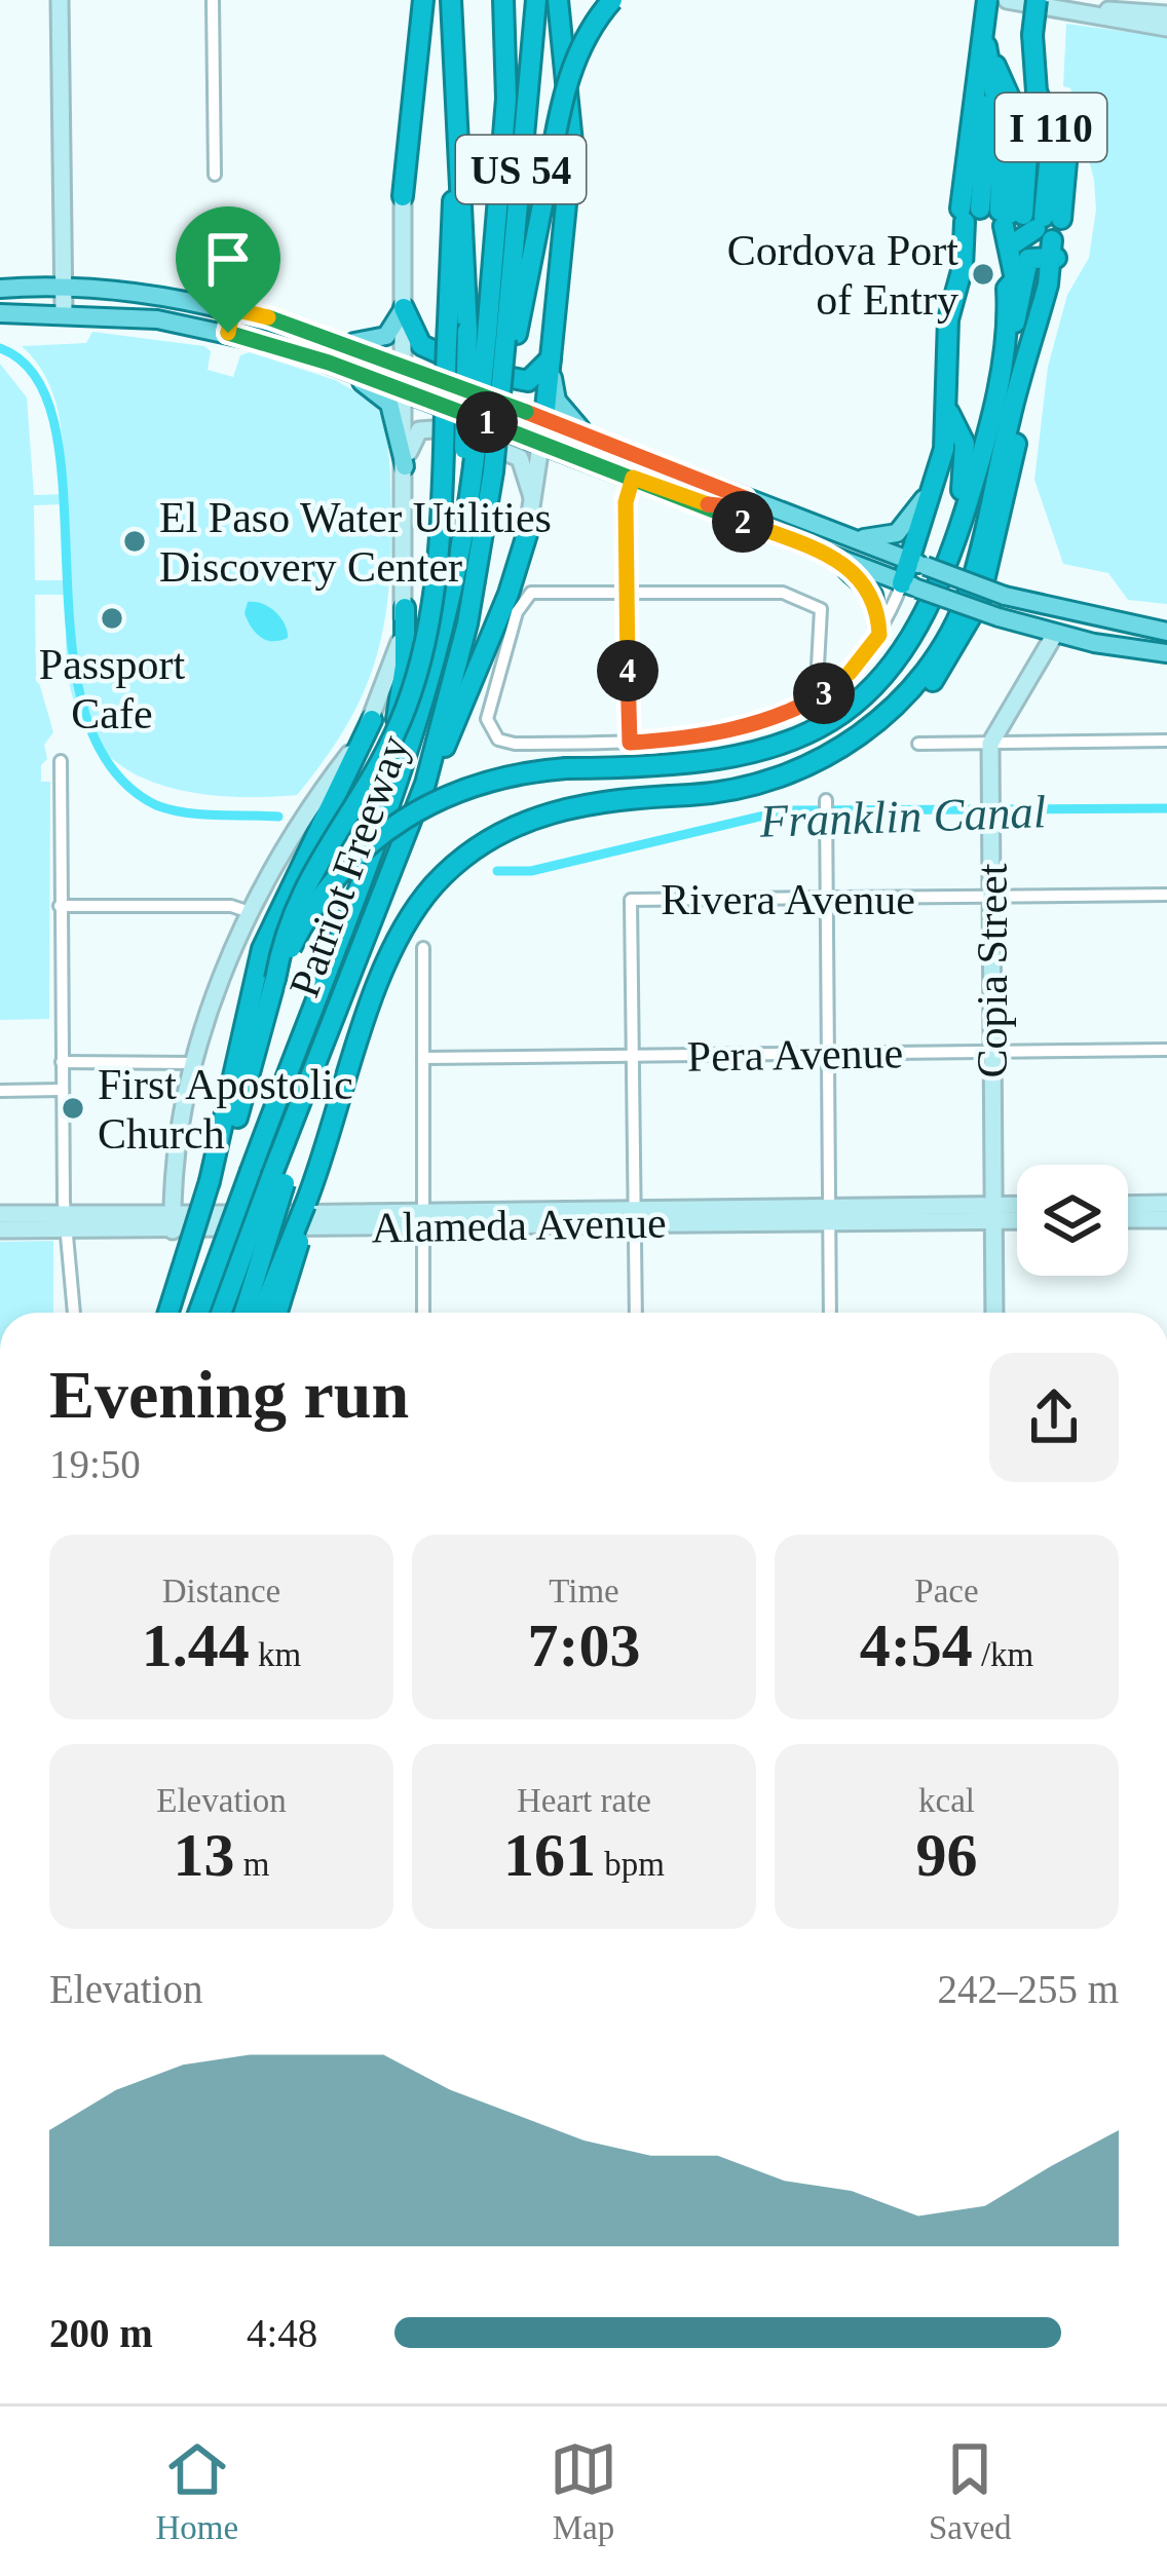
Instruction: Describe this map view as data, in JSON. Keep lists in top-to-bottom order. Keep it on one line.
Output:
{"streets":{"highway":["I 110","US 54","Patriot Freeway"],"main road":["Copia Street","Alameda Avenue"],"street":["Rivera Avenue","Pera Avenue"]},"crossings":[["US 54","Patriot Freeway"],["Rivera Avenue","Copia Street"],["Rivera Avenue","Pera Avenue"],["Copia Street","Pera Avenue"],["Copia Street","Alameda Avenue"]],"water":["Franklin Canal"],"places":["Cordova Port of Entry","El Paso Water Utilities Discovery Center","Passport Cafe","First Apostolic Church"],"page":{"pins":["1","2","4","3"],"heading":["Evening run","19:50"],"stats":[["Distance","1.44 km"],["Time","7:03"],["Pace","4:54 /km"],["Elevation","13 m"],["Heart rate","161 bpm"],["kcal","96"]],"chart":["Elevation","242–255 m"],"list":[{"name":"200 m","note":"4:48"}],"tabs":["Home","Map","Saved"]}}
